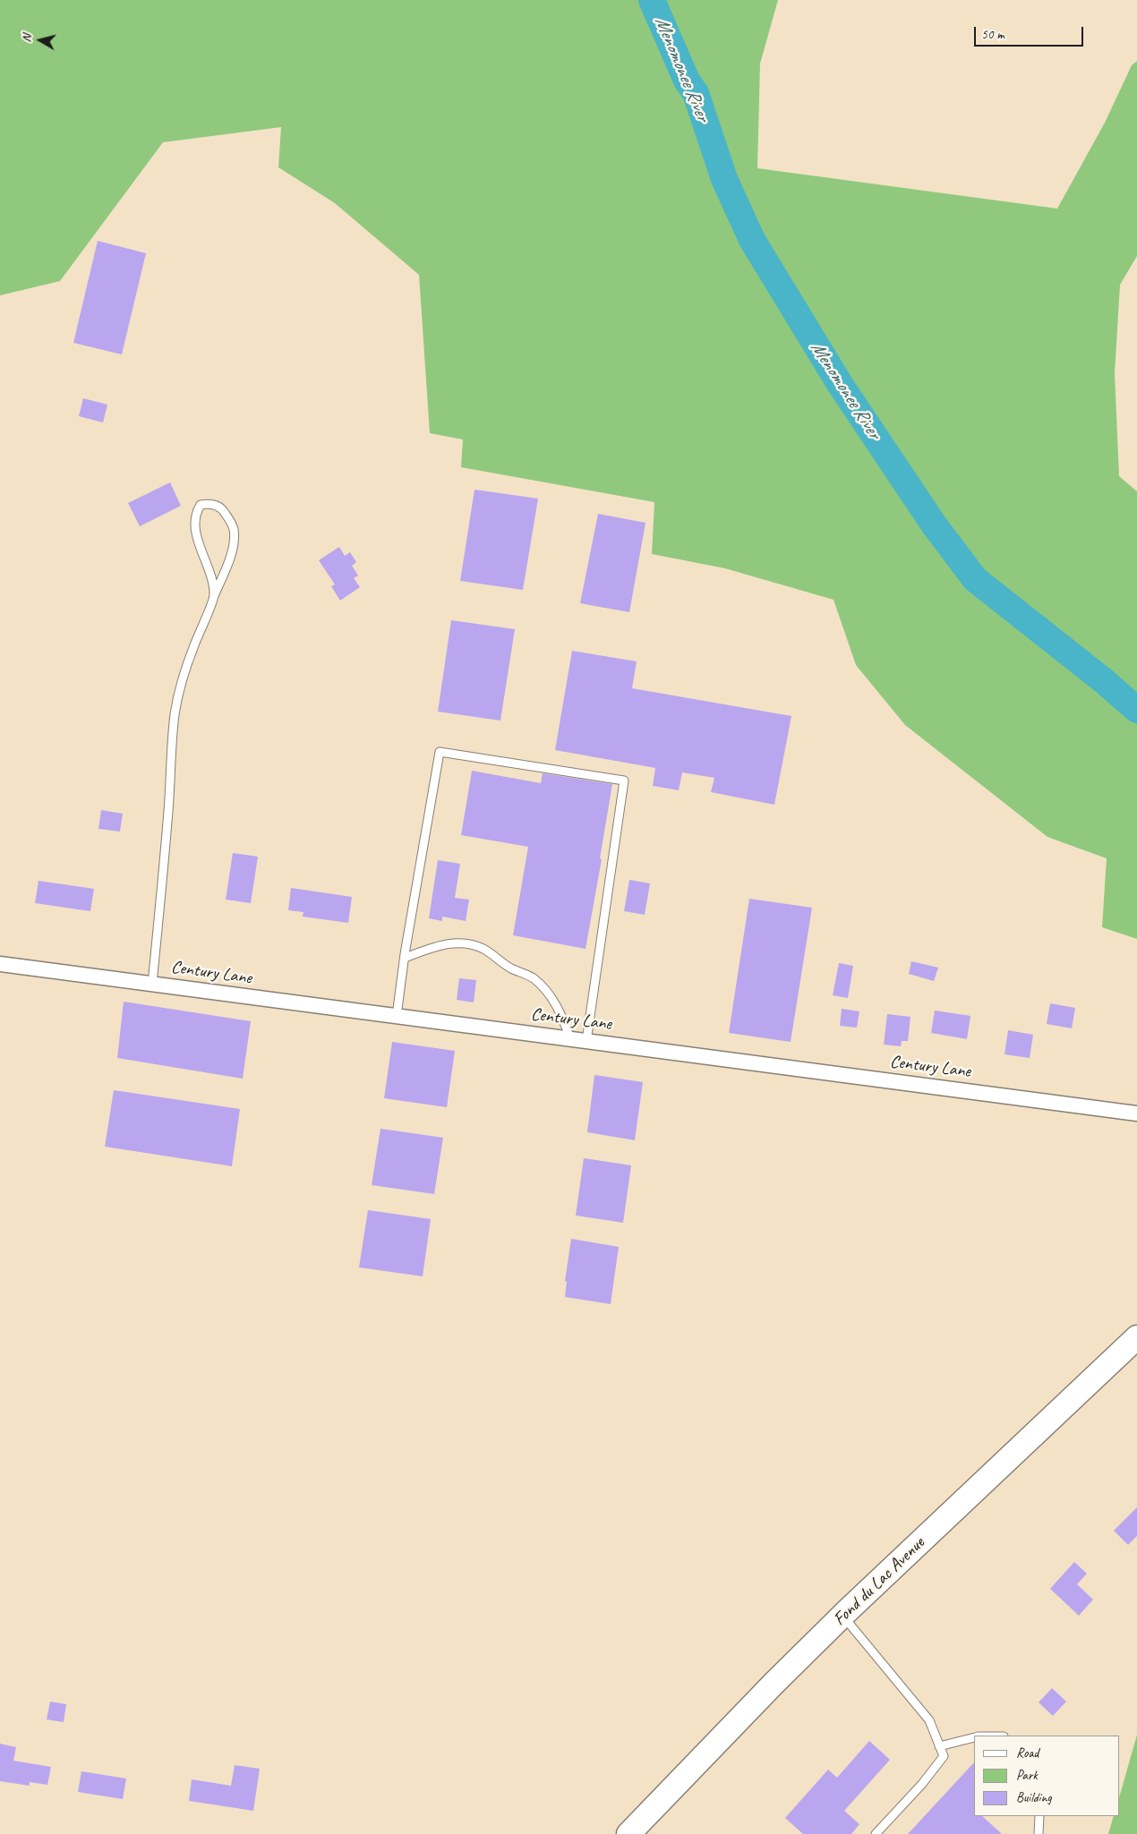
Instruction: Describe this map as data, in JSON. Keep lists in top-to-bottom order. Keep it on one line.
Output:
{"streets":{"main road":["Fond du Lac Avenue"],"street":["Century Lane"]},"water":["Menomonee River"],"legend":["Road","Park","Building"],"scale_bar":"50 m","north":"left"}
